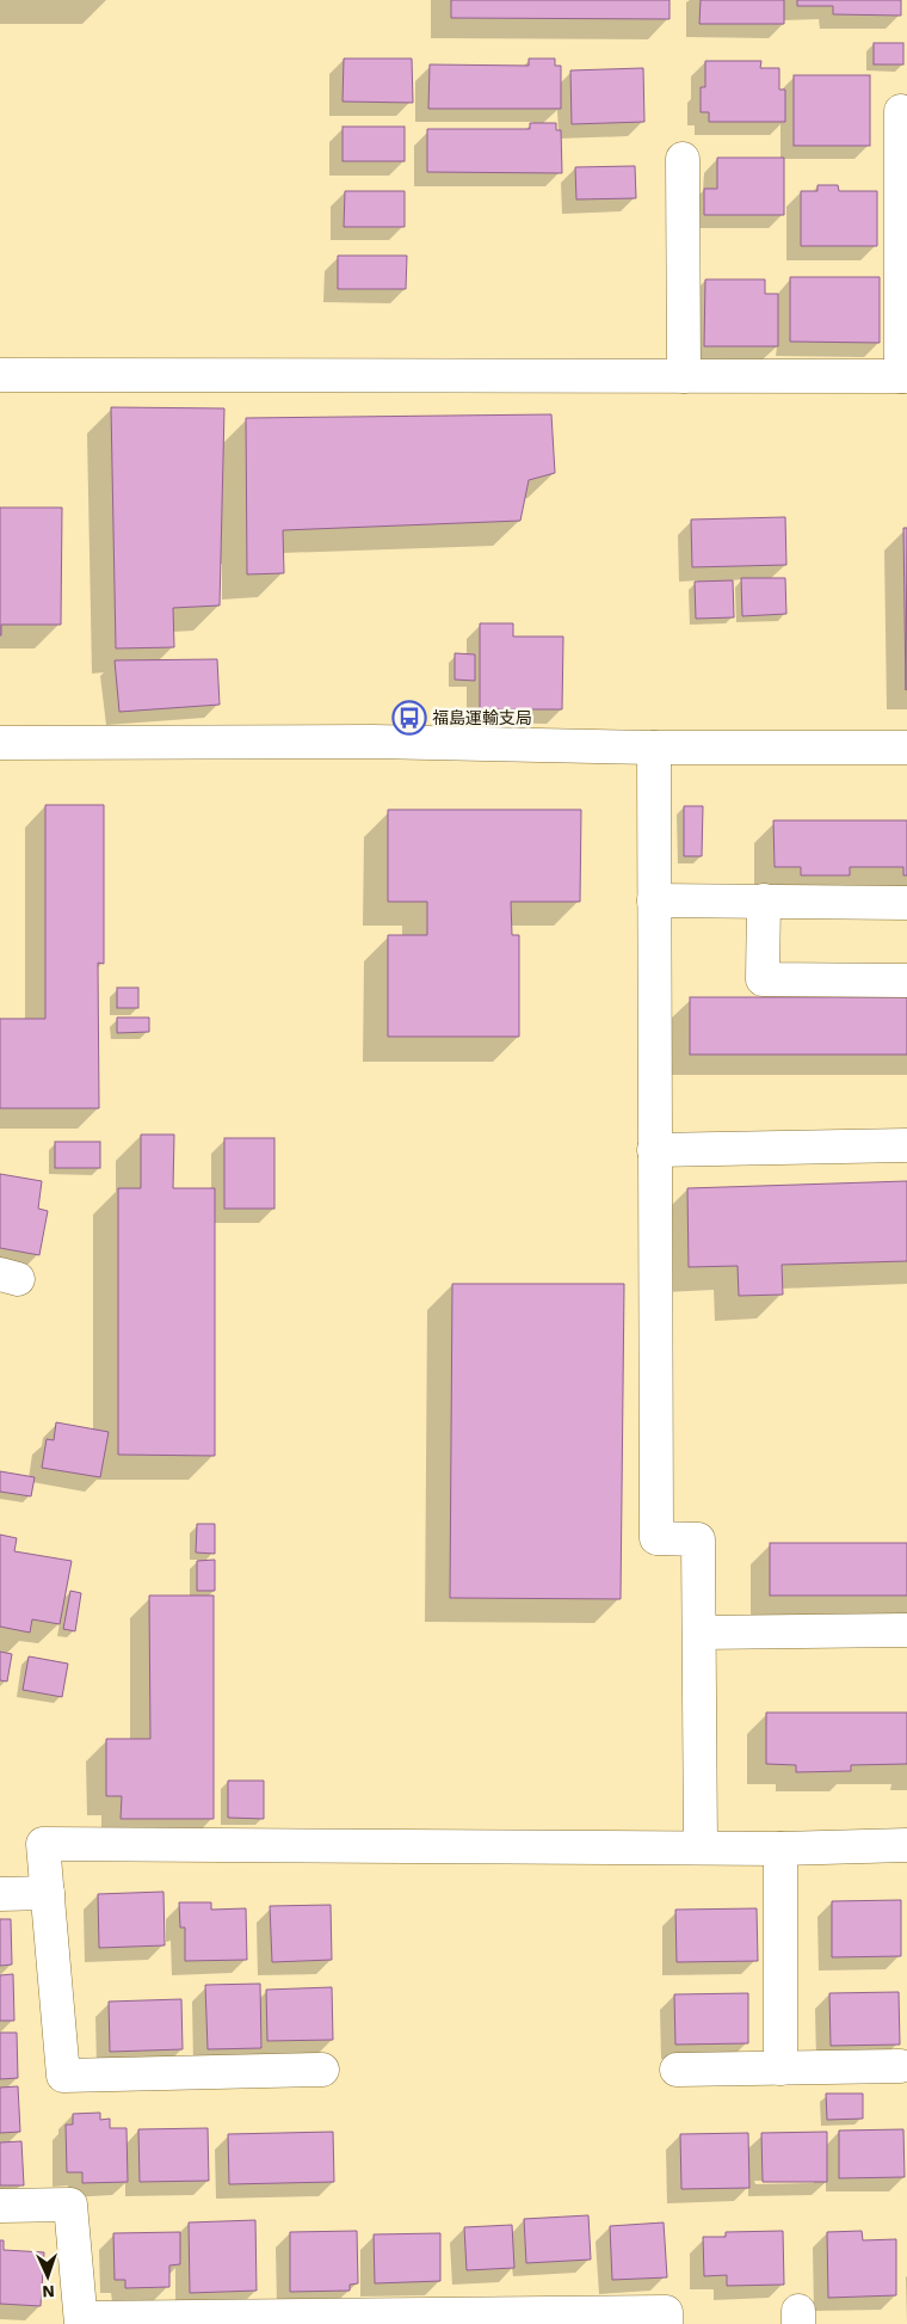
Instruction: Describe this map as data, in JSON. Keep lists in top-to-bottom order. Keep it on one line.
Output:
{"places":{"bus stop":["福島運輸支局"]},"north":"bottom"}
